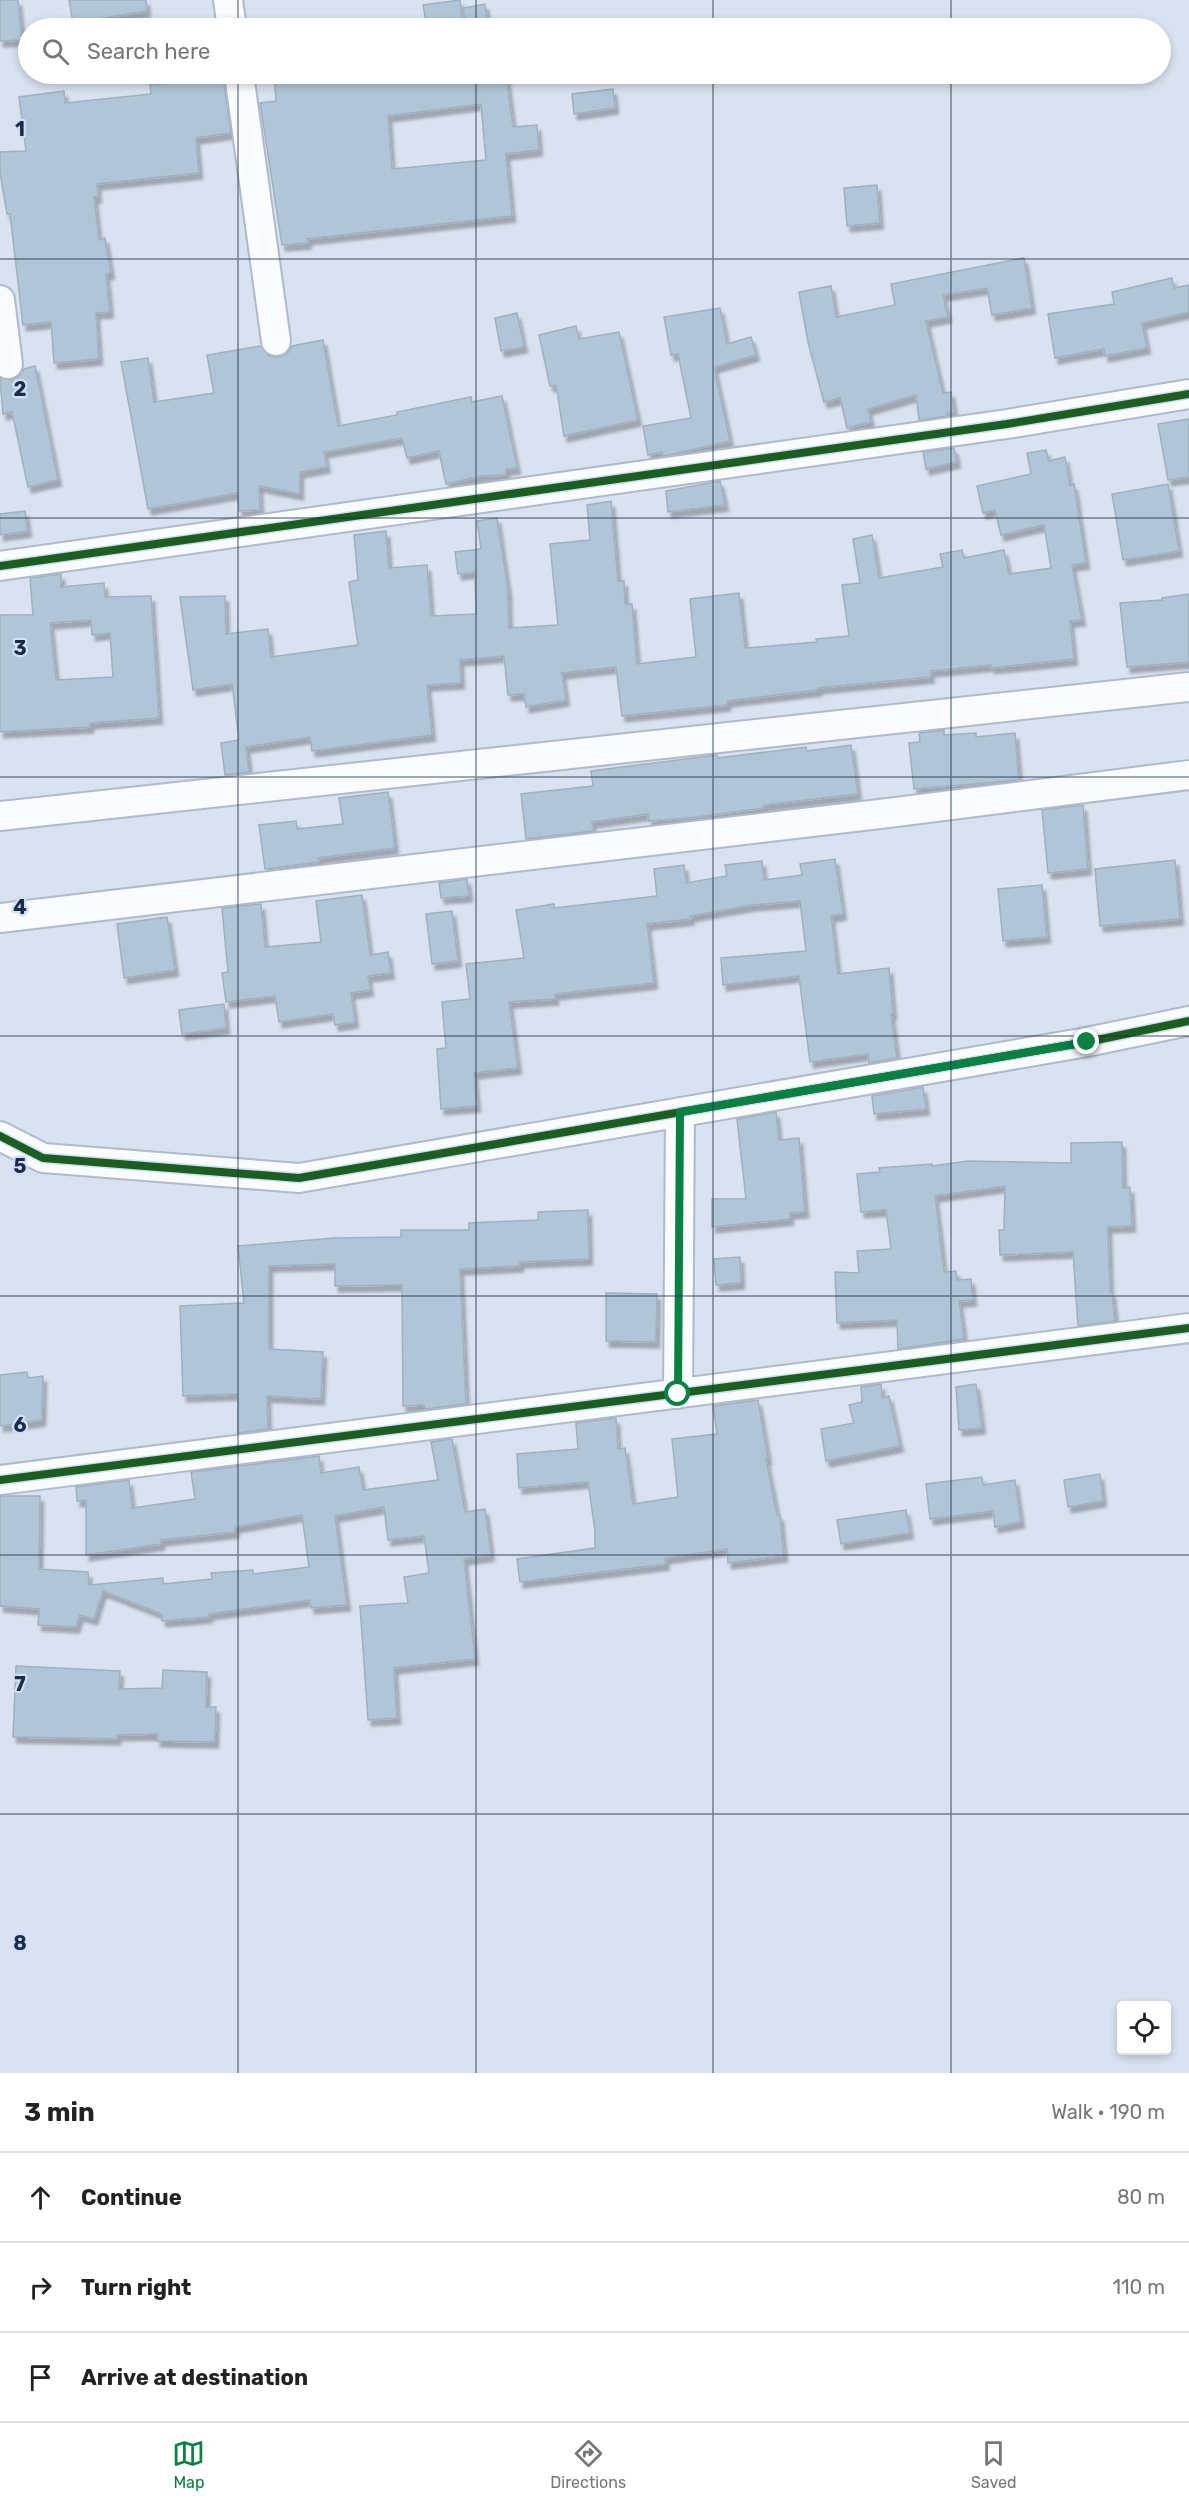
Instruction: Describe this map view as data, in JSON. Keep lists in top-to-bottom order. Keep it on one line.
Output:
{"page":{"search":"Search here","heading":["3 min","Walk · 190 m"],"list":[["Continue","80 m"],["Turn right","110 m"],"Arrive at destination"],"nav":["Map","Directions","Saved"]},"grid":{"rows":["1","2","3","4","5","6","7","8"]}}
